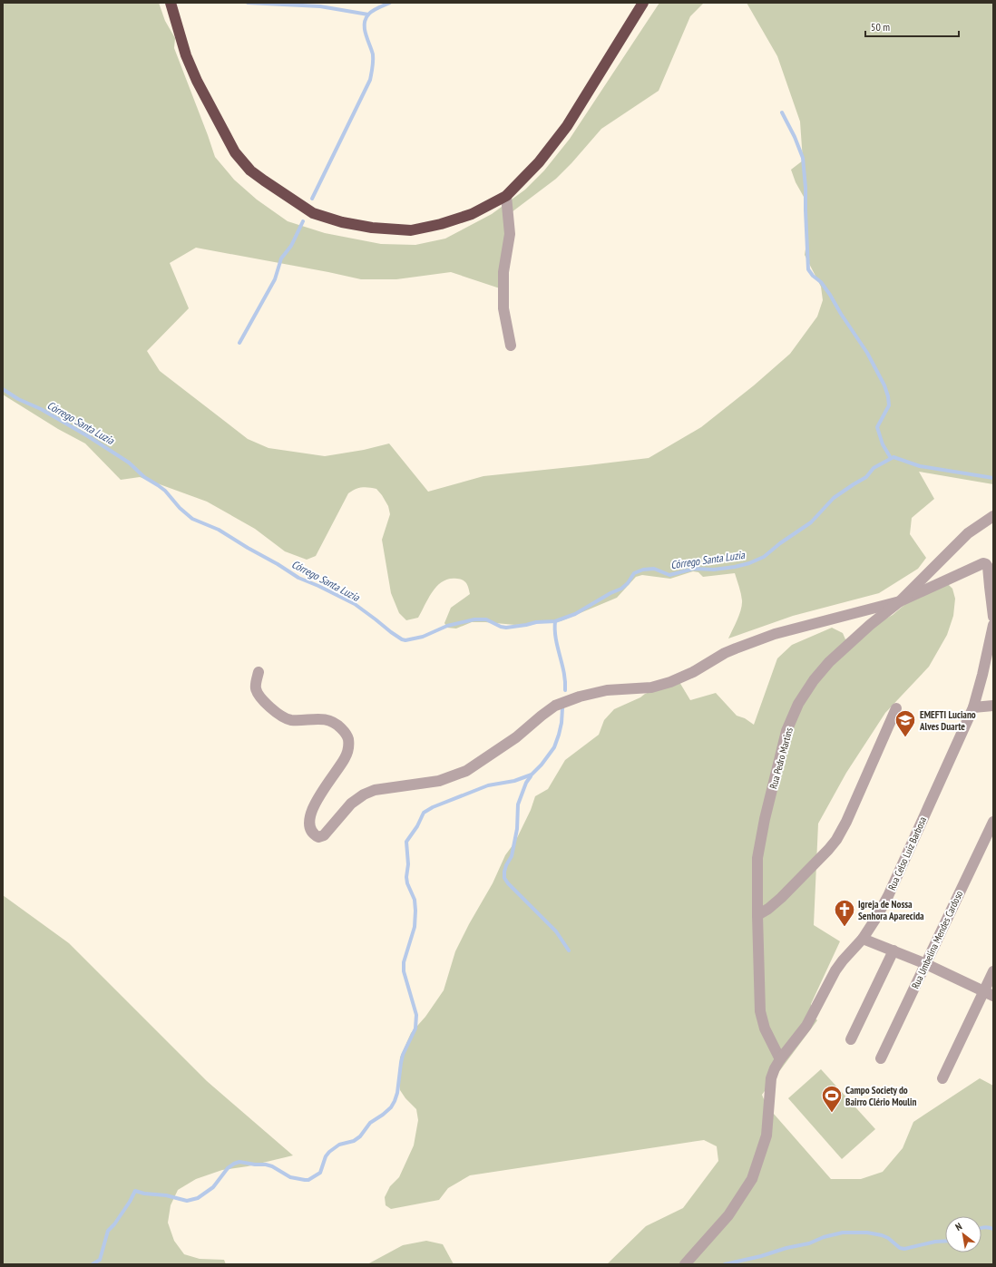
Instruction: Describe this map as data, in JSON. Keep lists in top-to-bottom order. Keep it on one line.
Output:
{"streets":{"street":["Rua Pedro Martins","Rua Celso Luiz Barbosa","Rua Umbelina Mendes Cardoso"]},"crossings":[["Rua Pedro Martins","Rua Celso Luiz Barbosa"]],"water":["Córrego Santa Luzia"],"places":{"school or university":["EMEFTI Luciano Alves Duarte"],"church":["Igreja de Nossa Senhora Aparecida"],"sports":["Campo Society do Bairro Clério Moulin"]},"scale_bar":"50 m","north":"top left"}
